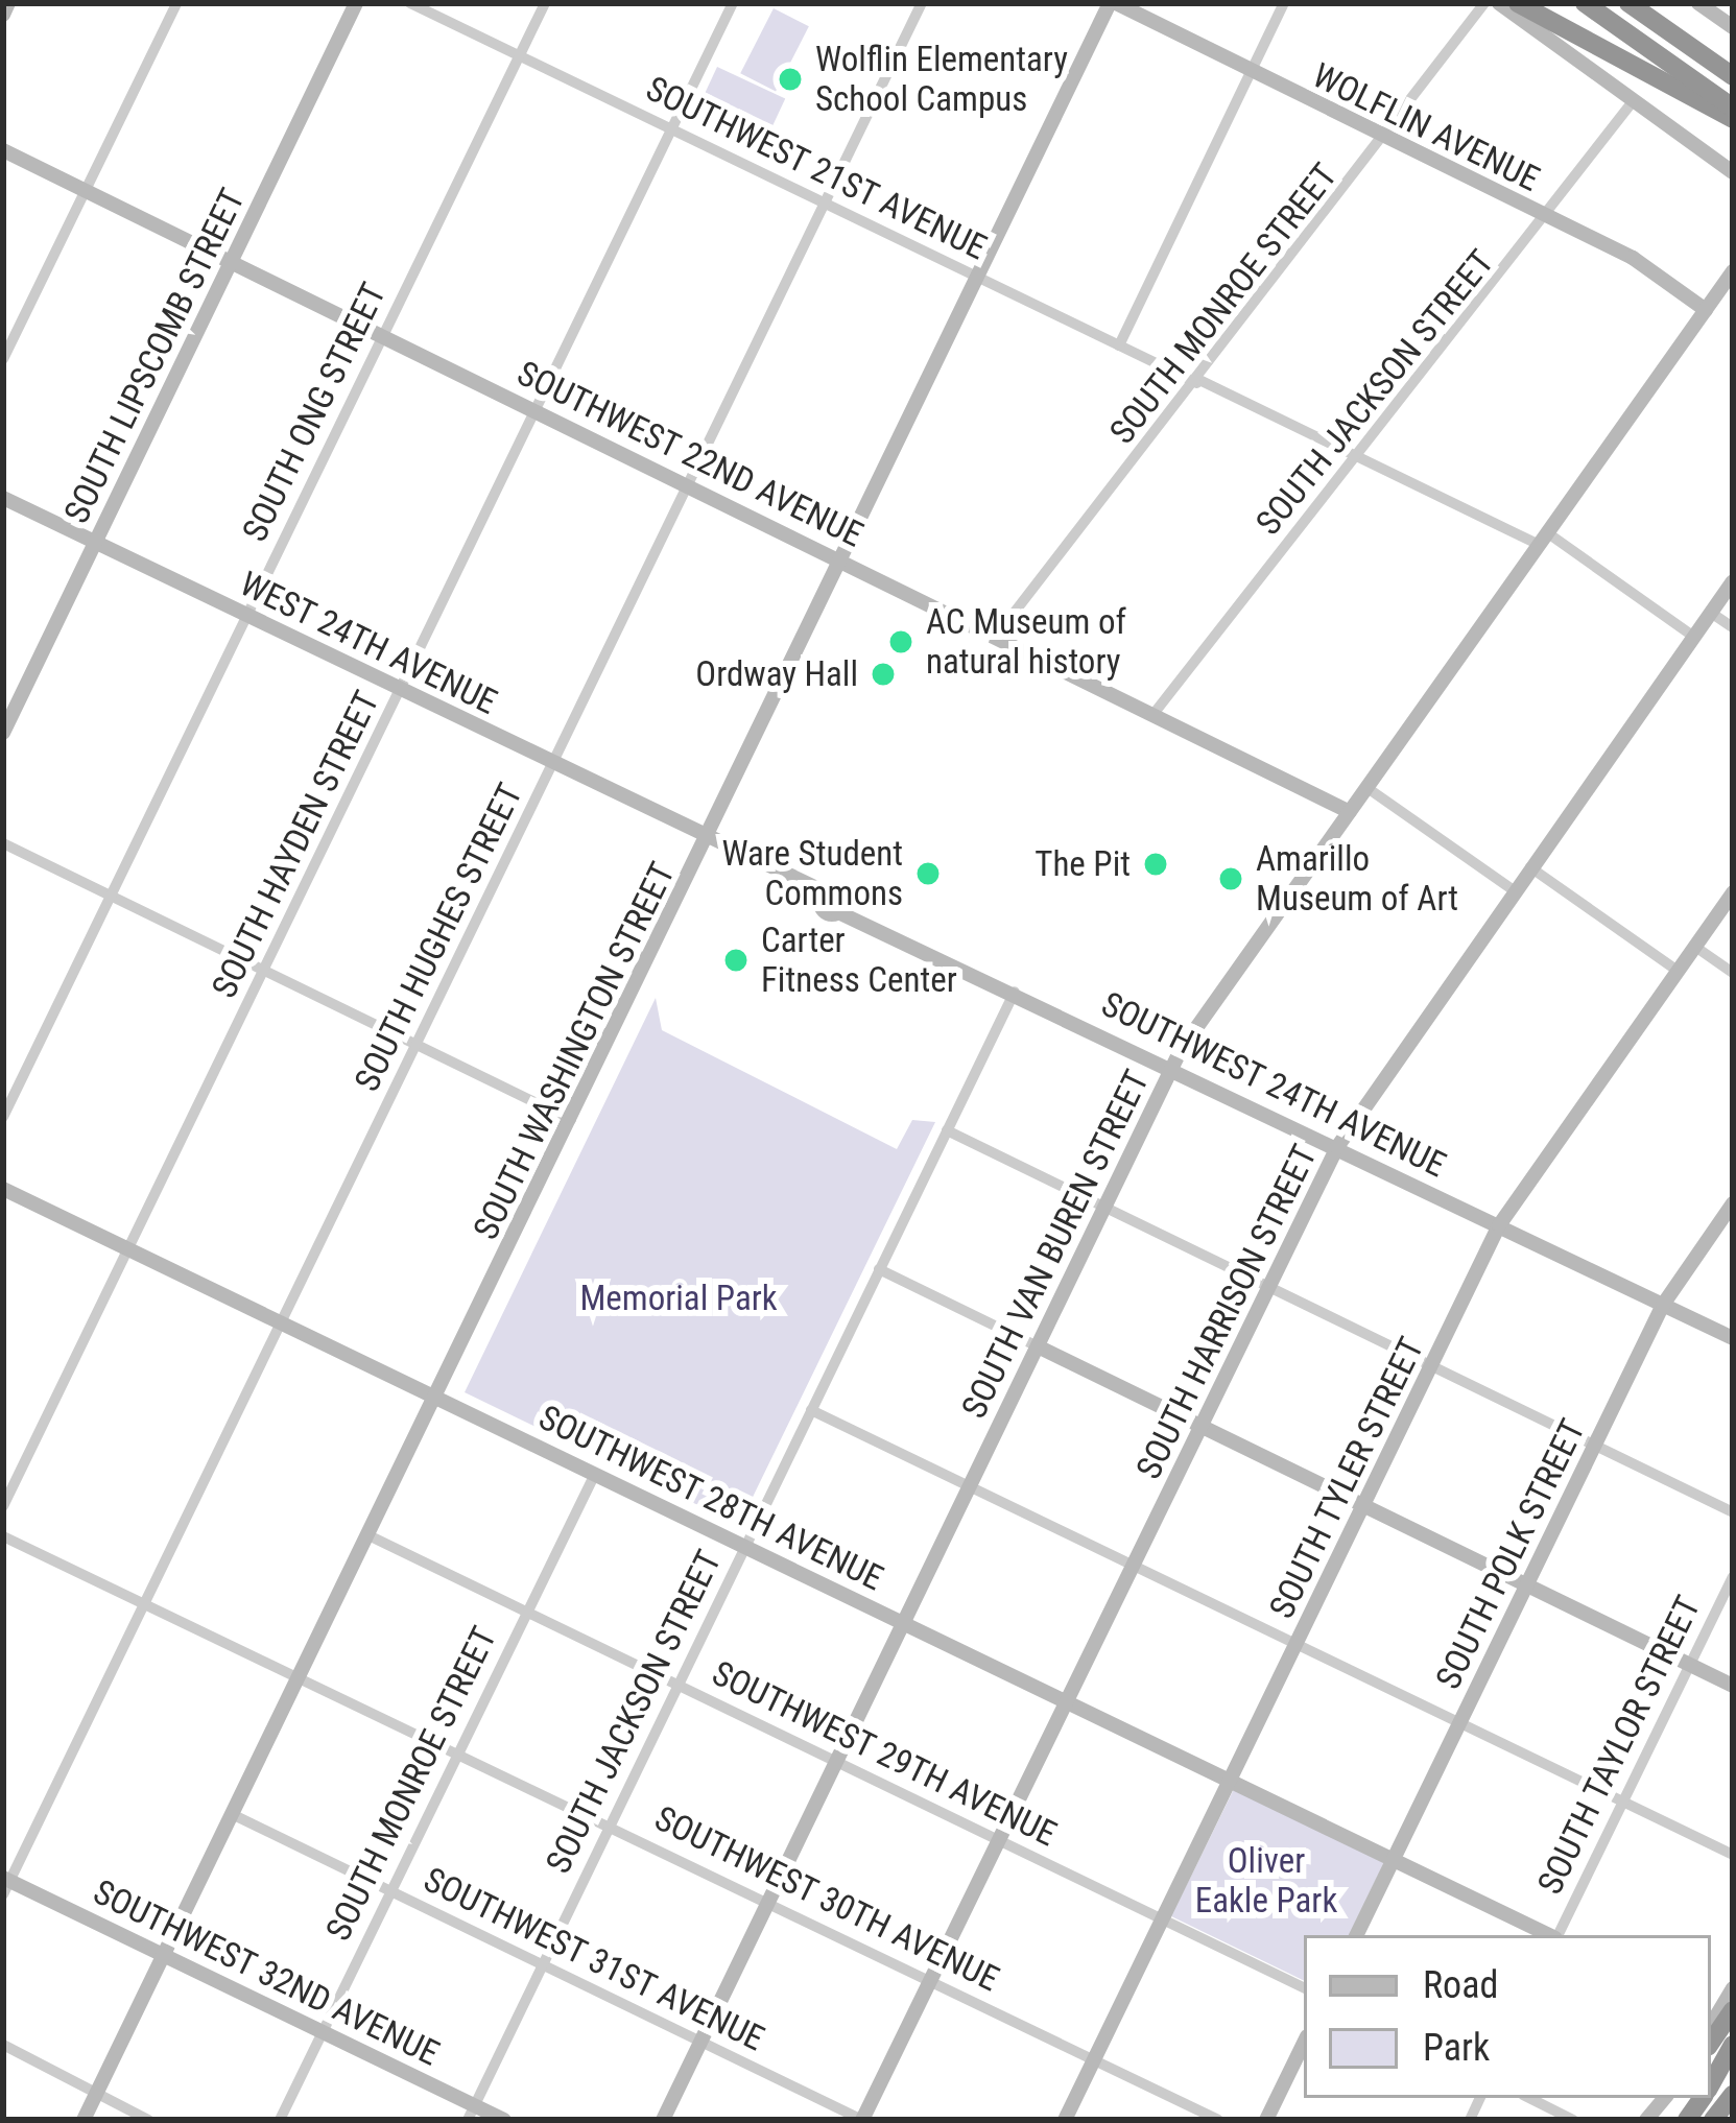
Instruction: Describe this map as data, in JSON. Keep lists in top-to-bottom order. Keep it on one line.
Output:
{"streets":{"main road":["WOLFLIN AVENUE","SOUTH LIPSCOMB STREET","SOUTHWEST 22ND AVENUE","WEST 24TH AVENUE","SOUTH WASHINGTON STREET","SOUTHWEST 24TH AVENUE","SOUTH VAN BUREN STREET","SOUTH HARRISON STREET","SOUTH TYLER STREET","SOUTHWEST 28TH AVENUE","SOUTH POLK STREET","SOUTHWEST 32ND AVENUE"],"street":["SOUTHWEST 21ST AVENUE","SOUTH MONROE STREET","SOUTH JACKSON STREET","SOUTH ONG STREET","SOUTH HAYDEN STREET","SOUTH HUGHES STREET","SOUTH TAYLOR STREET","SOUTHWEST 29TH AVENUE","SOUTHWEST 30TH AVENUE","SOUTHWEST 31ST AVENUE"]},"crossings":[["WOLFLIN AVENUE","SOUTH MONROE STREET"],["WOLFLIN AVENUE","SOUTH JACKSON STREET"],["WOLFLIN AVENUE","SOUTH WASHINGTON STREET"],["WOLFLIN AVENUE","SOUTH VAN BUREN STREET"],["SOUTHWEST 21ST AVENUE","SOUTH MONROE STREET"],["SOUTHWEST 21ST AVENUE","SOUTH JACKSON STREET"],["SOUTHWEST 21ST AVENUE","SOUTH ONG STREET"],["SOUTHWEST 21ST AVENUE","SOUTH HAYDEN STREET"],["SOUTHWEST 21ST AVENUE","SOUTH HUGHES STREET"],["SOUTHWEST 21ST AVENUE","SOUTH WASHINGTON STREET"],["SOUTHWEST 21ST AVENUE","SOUTH VAN BUREN STREET"],["SOUTHWEST 21ST AVENUE","SOUTH HARRISON STREET"],["SOUTH MONROE STREET","SOUTHWEST 22ND AVENUE"],["SOUTH MONROE STREET","SOUTHWEST 28TH AVENUE"],["SOUTH MONROE STREET","SOUTHWEST 29TH AVENUE"],["SOUTH MONROE STREET","SOUTHWEST 30TH AVENUE"],["SOUTH MONROE STREET","SOUTHWEST 31ST AVENUE"],["SOUTH MONROE STREET","SOUTHWEST 32ND AVENUE"],["SOUTH LIPSCOMB STREET","SOUTHWEST 22ND AVENUE"],["SOUTH LIPSCOMB STREET","WEST 24TH AVENUE"],["SOUTH JACKSON STREET","SOUTHWEST 22ND AVENUE"],["SOUTH JACKSON STREET","SOUTHWEST 24TH AVENUE"],["SOUTH JACKSON STREET","SOUTHWEST 28TH AVENUE"],["SOUTH JACKSON STREET","SOUTHWEST 29TH AVENUE"],["SOUTH JACKSON STREET","SOUTHWEST 30TH AVENUE"],["SOUTH JACKSON STREET","SOUTHWEST 31ST AVENUE"],["SOUTH JACKSON STREET","SOUTHWEST 32ND AVENUE"],["SOUTH ONG STREET","SOUTHWEST 22ND AVENUE"],["SOUTH ONG STREET","WEST 24TH AVENUE"],["SOUTHWEST 22ND AVENUE","SOUTH HAYDEN STREET"],["SOUTHWEST 22ND AVENUE","SOUTH HUGHES STREET"],["SOUTHWEST 22ND AVENUE","SOUTH WASHINGTON STREET"],["SOUTHWEST 22ND AVENUE","SOUTH VAN BUREN STREET"],["WEST 24TH AVENUE","SOUTH HAYDEN STREET"],["WEST 24TH AVENUE","SOUTH HUGHES STREET"],["WEST 24TH AVENUE","SOUTH WASHINGTON STREET"],["WEST 24TH AVENUE","SOUTHWEST 24TH AVENUE"],["SOUTH HAYDEN STREET","SOUTHWEST 28TH AVENUE"],["SOUTH HUGHES STREET","SOUTHWEST 28TH AVENUE"],["SOUTH HUGHES STREET","SOUTHWEST 30TH AVENUE"],["SOUTH HUGHES STREET","SOUTHWEST 32ND AVENUE"],["SOUTH WASHINGTON STREET","SOUTHWEST 24TH AVENUE"],["SOUTH WASHINGTON STREET","SOUTHWEST 28TH AVENUE"],["SOUTH WASHINGTON STREET","SOUTHWEST 29TH AVENUE"],["SOUTH WASHINGTON STREET","SOUTHWEST 30TH AVENUE"],["SOUTH WASHINGTON STREET","SOUTHWEST 31ST AVENUE"],["SOUTH WASHINGTON STREET","SOUTHWEST 32ND AVENUE"],["SOUTHWEST 24TH AVENUE","SOUTH VAN BUREN STREET"],["SOUTHWEST 24TH AVENUE","SOUTH HARRISON STREET"],["SOUTHWEST 24TH AVENUE","SOUTH TYLER STREET"],["SOUTHWEST 24TH AVENUE","SOUTH POLK STREET"],["SOUTH VAN BUREN STREET","SOUTHWEST 28TH AVENUE"],["SOUTH VAN BUREN STREET","SOUTHWEST 29TH AVENUE"],["SOUTH VAN BUREN STREET","SOUTHWEST 30TH AVENUE"],["SOUTH VAN BUREN STREET","SOUTHWEST 31ST AVENUE"],["SOUTH HARRISON STREET","SOUTHWEST 28TH AVENUE"],["SOUTH HARRISON STREET","SOUTHWEST 29TH AVENUE"],["SOUTH HARRISON STREET","SOUTHWEST 30TH AVENUE"],["SOUTH HARRISON STREET","SOUTHWEST 31ST AVENUE"],["SOUTH TYLER STREET","SOUTHWEST 28TH AVENUE"],["SOUTH TYLER STREET","SOUTHWEST 29TH AVENUE"],["SOUTH TYLER STREET","SOUTHWEST 30TH AVENUE"],["SOUTHWEST 28TH AVENUE","SOUTH POLK STREET"]],"parks":["Memorial Park","Oliver Eakle Park"],"places":["Wolflin Elementary School Campus","AC Museum of natural history","Ordway Hall","The Pit","Ware Student Commons","Amarillo Museum of Art","Carter Fitness Center"],"legend":["Road","Park"]}
